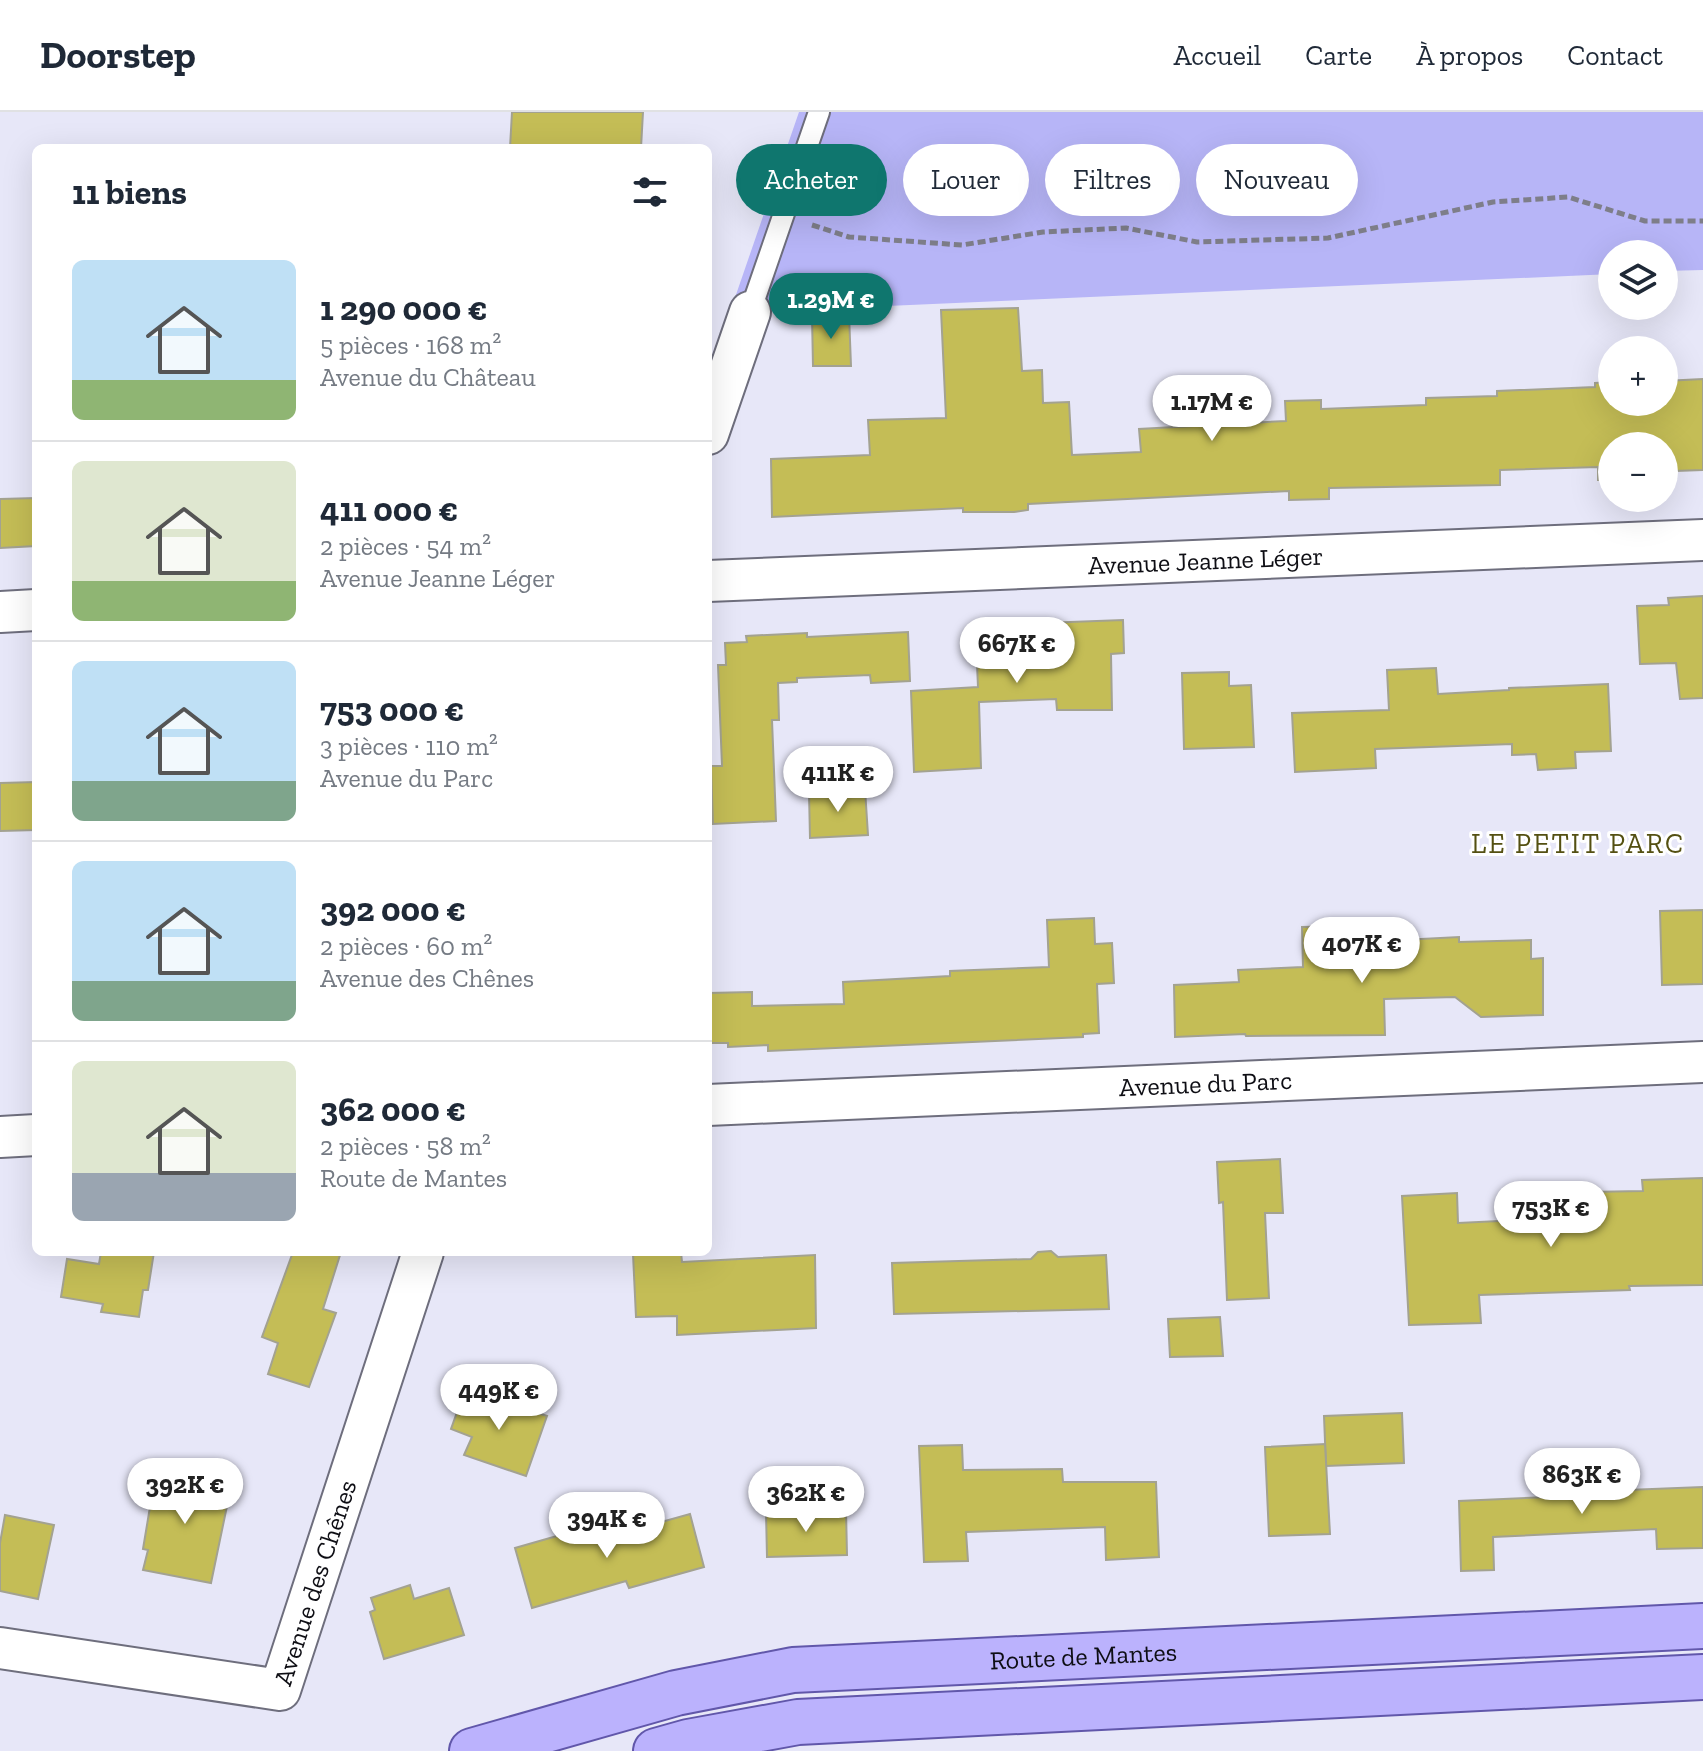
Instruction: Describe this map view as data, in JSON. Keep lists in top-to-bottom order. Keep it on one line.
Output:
{"streets":{"main road":["Route de Mantes"],"street":["Avenue Jeanne Léger","Avenue du Parc","Avenue des Chênes"]},"districts":["LE PETIT PARC"],"page":{"header":"Doorstep","nav":["Accueil","Carte","À propos","Contact"],"chip":["Acheter","Louer","Filtres","Nouveau"],"heading":"11 biens","map_buttons":["+","−"],"list":[{"name":"1 290 000 €","note":"5 pièces · 168 m² · Avenue du Château"},{"name":"411 000 €","note":"2 pièces · 54 m² · Avenue Jeanne Léger"},{"name":"753 000 €","note":"3 pièces · 110 m² · Avenue du Parc"},{"name":"392 000 €","note":"2 pièces · 60 m² · Avenue des Chênes"},{"name":"362 000 €","note":"2 pièces · 58 m² · Route de Mantes"}],"price":["1.29M €","1.17M €","667K €","411K €","407K €","753K €","449K €","863K €","392K €","362K €","394K €"]}}
